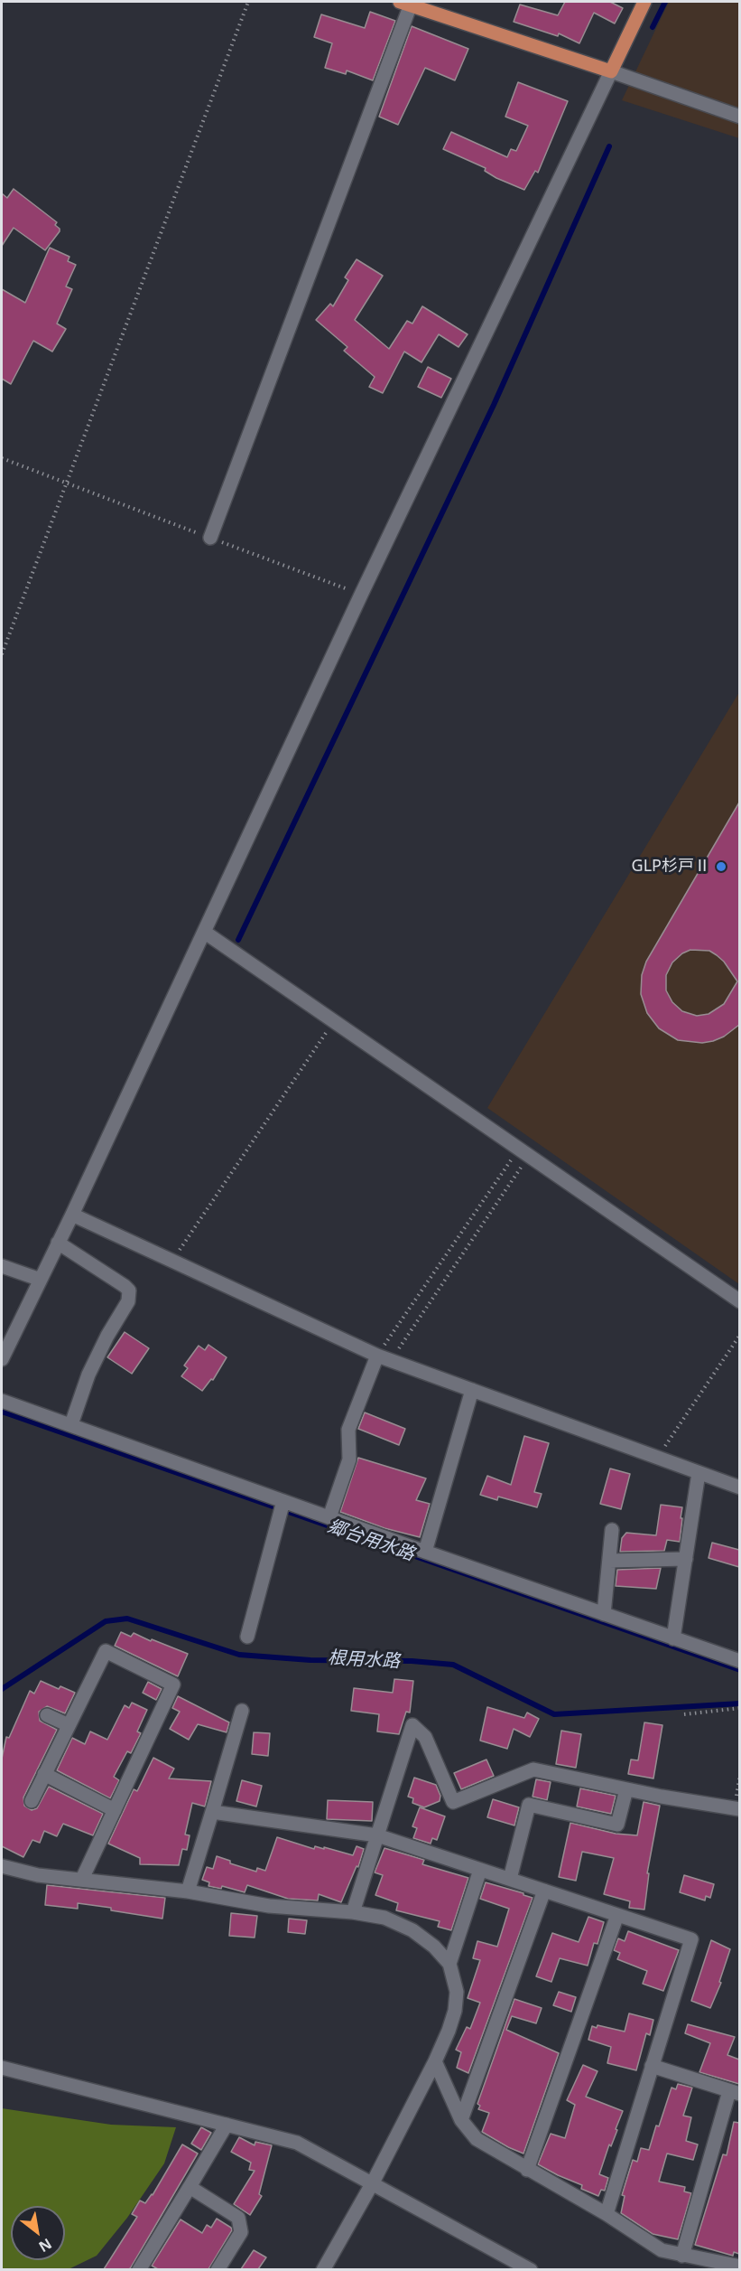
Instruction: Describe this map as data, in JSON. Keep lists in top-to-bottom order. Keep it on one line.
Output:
{"water":["郷台用水路","根用水路"],"places":["GLP杉戸Ⅱ"],"north":"bottom right"}
